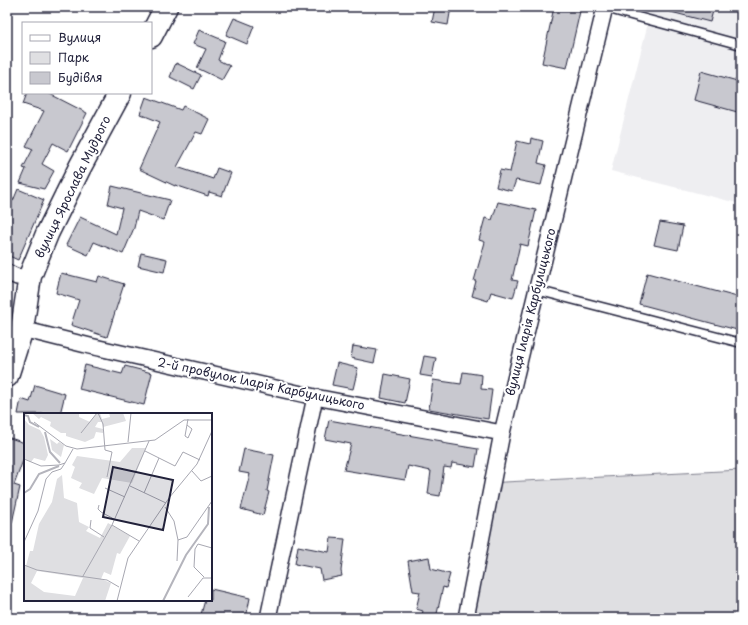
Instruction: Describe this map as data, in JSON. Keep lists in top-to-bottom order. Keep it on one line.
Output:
{"streets":{"main road":["вулиця Ярослава Мудрого"],"street":["вулиця Іларія Карбулицького","2-й провулок Іларія Карбулицького"]},"crossings":[["вулиця Ярослава Мудрого","2-й провулок Іларія Карбулицького"],["вулиця Іларія Карбулицького","2-й провулок Іларія Карбулицького"]],"legend":["Вулиця","Парк","Будівля"]}
